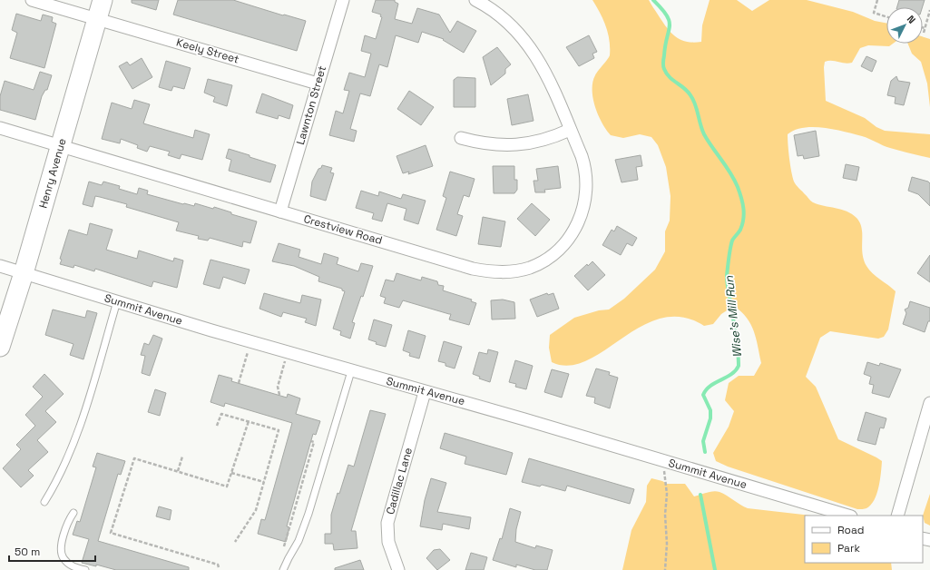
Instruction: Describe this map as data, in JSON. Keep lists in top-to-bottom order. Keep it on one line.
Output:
{"streets":{"main road":["Henry Avenue"],"street":["Keely Street","Lawnton Street","Crestview Road","Summit Avenue","Cadillac Lane"]},"crossings":[["Keely Street","Lawnton Street"],["Keely Street","Henry Avenue"],["Lawnton Street","Crestview Road"],["Henry Avenue","Crestview Road"],["Henry Avenue","Summit Avenue"],["Summit Avenue","Cadillac Lane"]],"water":["Wise's Mill Run"],"legend":["Road","Park"],"scale_bar":"50 m","north":"top right"}
